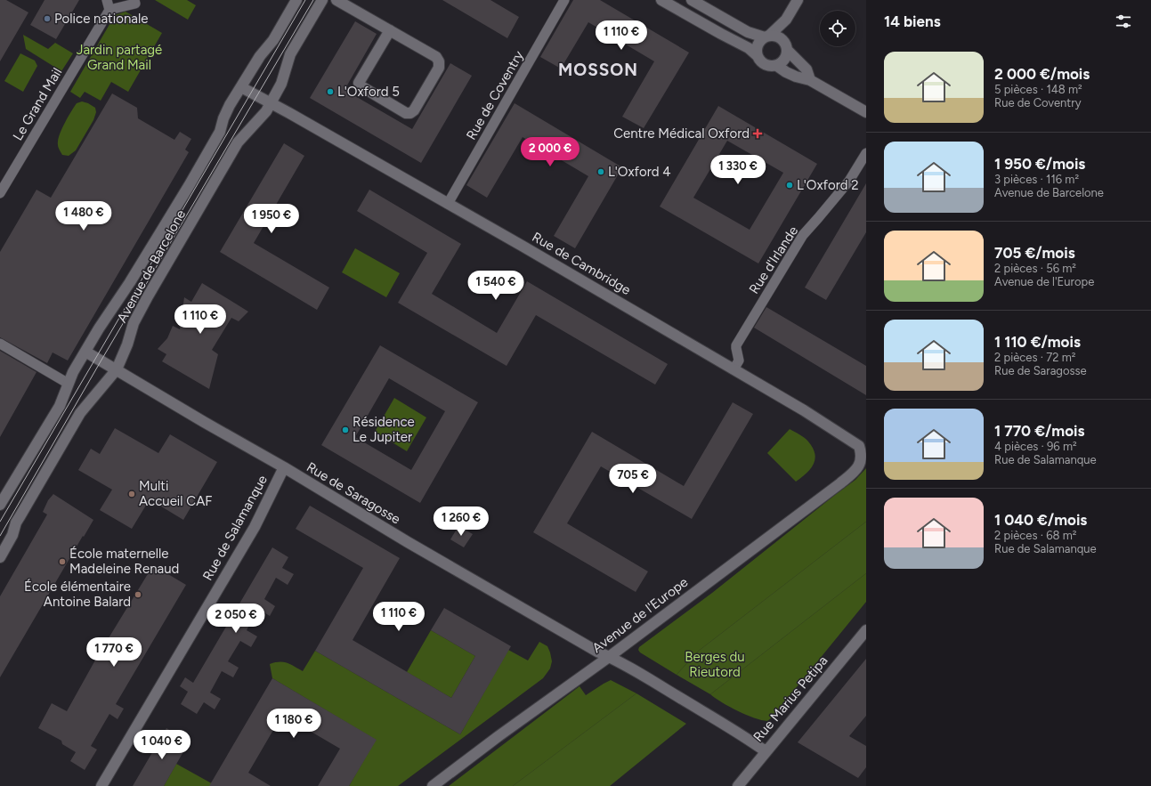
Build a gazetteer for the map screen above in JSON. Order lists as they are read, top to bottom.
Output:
{
  "streets": {
    "street": [
      "Rue de Coventry",
      "Le Grand Mail",
      "Rue d'Irlande",
      "Rue de Cambridge",
      "Avenue de Barcelone",
      "Rue de Saragosse",
      "Rue de Salamanque",
      "Avenue de l'Europe",
      "Rue Marius Petipa"
    ]
  },
  "crossings": [
    ["Rue de Coventry", "Rue de Cambridge"],
    ["Rue d'Irlande", "Rue de Cambridge"],
    ["Rue de Cambridge", "Avenue de Barcelone"],
    ["Rue de Cambridge", "Avenue de l'Europe"],
    ["Avenue de Barcelone", "Rue de Saragosse"],
    ["Rue de Saragosse", "Rue de Salamanque"],
    ["Rue de Saragosse", "Avenue de l'Europe"],
    ["Rue de Saragosse", "Rue Marius Petipa"]
  ],
  "districts": ["MOSSON"],
  "parks": ["Jardin partagé Grand Mail", "Berges du Rieutord"],
  "places": {
    "other": [
      "Police nationale",
      "L'Oxford 5",
      "L'Oxford 4",
      "L'Oxford 2",
      "Résidence Le Jupiter",
      "Multi Accueil CAF",
      "École maternelle Madeleine Renaud",
      "École élémentaire Antoine Balard"
    ],
    "health": ["Centre Médical Oxford"]
  },
  "page": {
    "heading": "14 biens",
    "price": [
      "1 110 €",
      "2 000 €",
      "1 330 €",
      "1 480 €",
      "1 950 €",
      "1 540 €",
      "1 110 €",
      "705 €",
      "1 260 €",
      "1 110 €",
      "2 050 €",
      "1 770 €",
      "1 180 €",
      "1 040 €"
    ],
    "list": [
      {
        "name": "2 000 €/mois",
        "note": "5 pièces · 148 m² · Rue de Coventry"
      },
      {
        "name": "1 950 €/mois",
        "note": "3 pièces · 116 m² · Avenue de Barcelone"
      },
      {
        "name": "705 €/mois",
        "note": "2 pièces · 56 m² · Avenue de l'Europe"
      },
      {
        "name": "1 110 €/mois",
        "note": "2 pièces · 72 m² · Rue de Saragosse"
      },
      {
        "name": "1 770 €/mois",
        "note": "4 pièces · 96 m² · Rue de Salamanque"
      },
      {
        "name": "1 040 €/mois",
        "note": "2 pièces · 68 m² · Rue de Salamanque"
      }
    ]
  }
}
